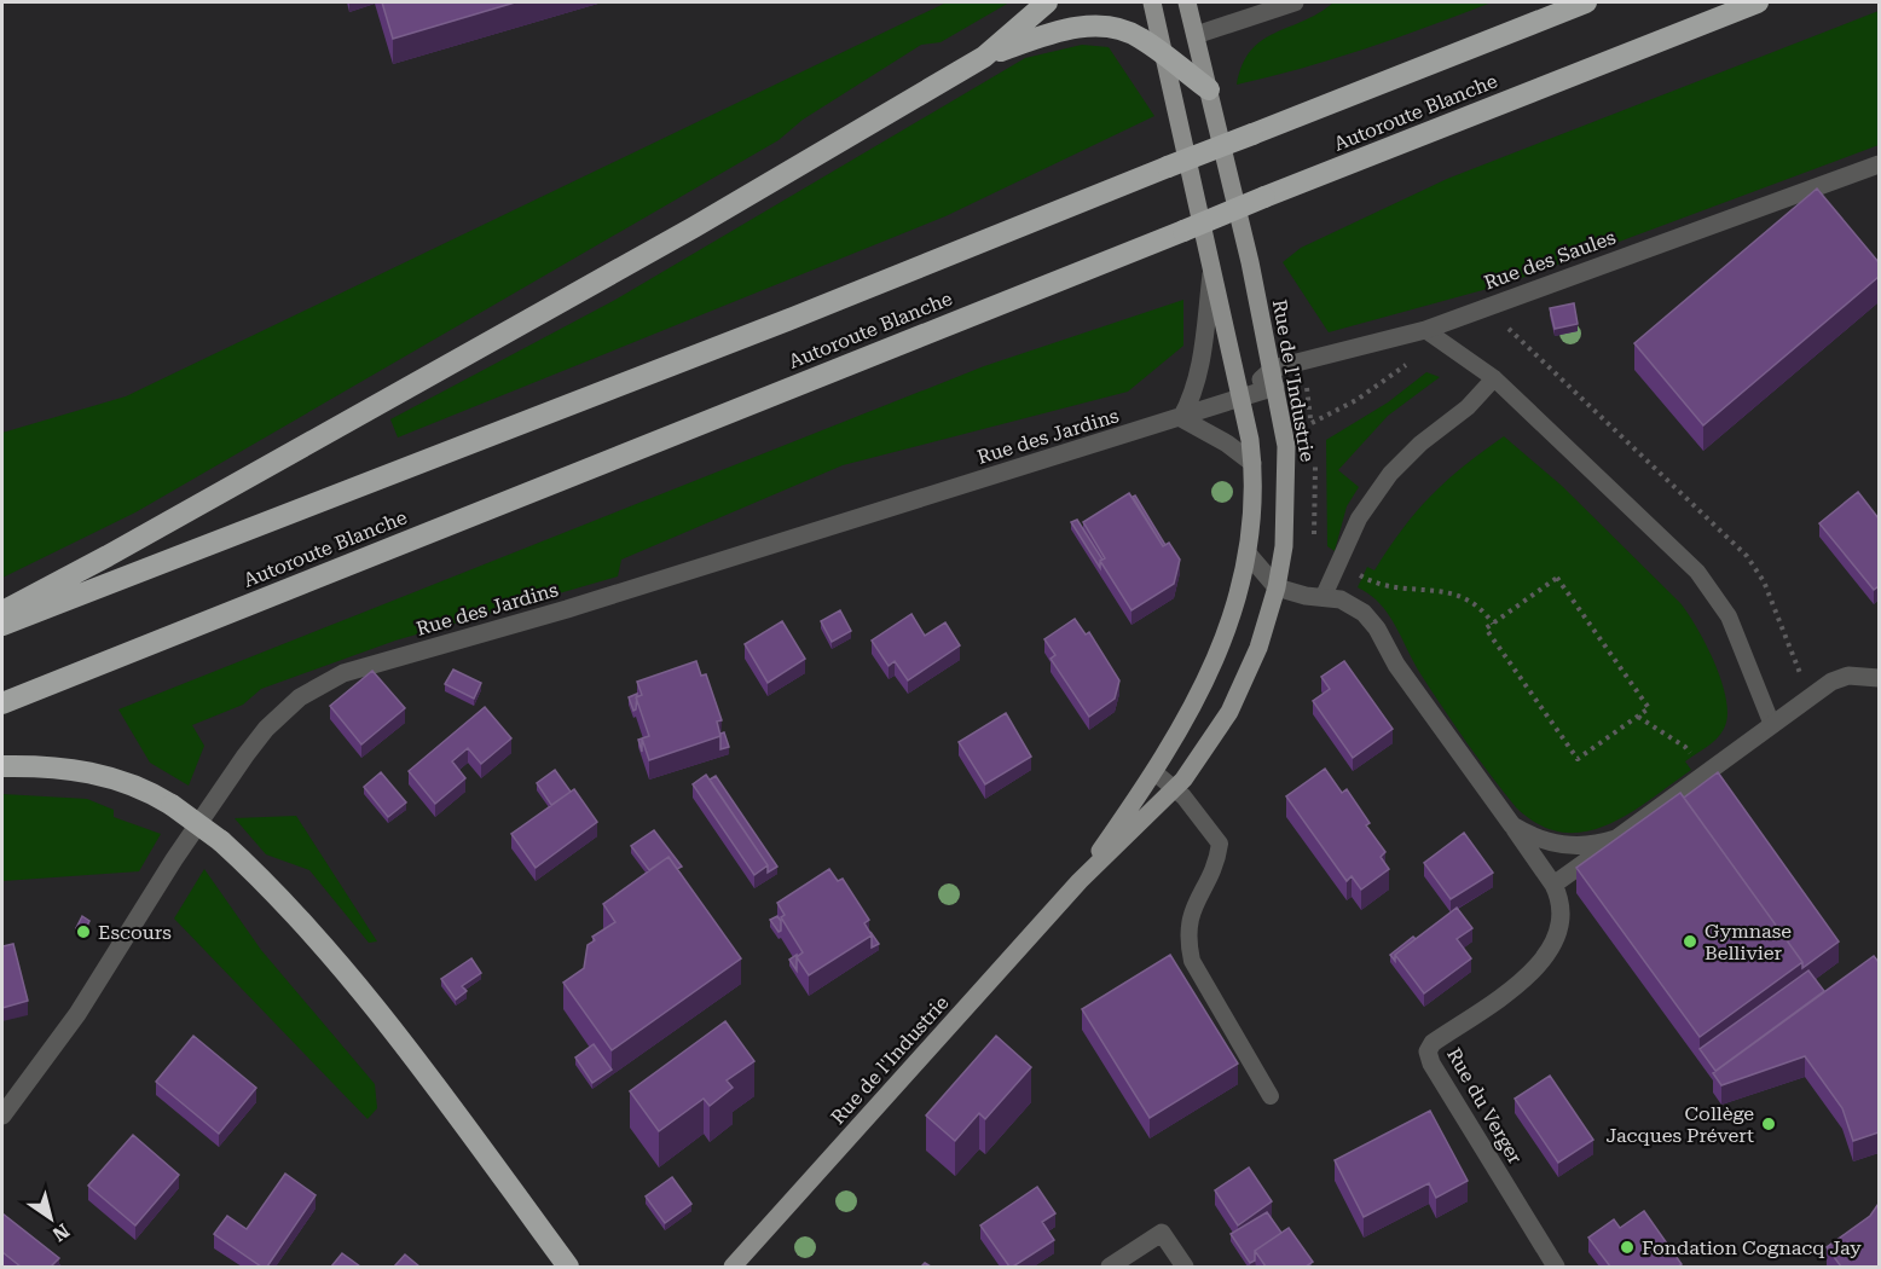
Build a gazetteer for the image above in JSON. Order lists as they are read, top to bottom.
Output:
{
  "streets": {
    "highway": ["Autoroute Blanche"],
    "main road": ["Rue de l'Industrie"],
    "street": ["Rue des Saules", "Rue des Jardins", "Rue du Verger"]
  },
  "crossings": [
    ["Rue des Saules", "Rue de l'Industrie"],
    ["Rue des Saules", "Rue des Jardins"],
    ["Rue de l'Industrie", "Rue des Jardins"]
  ],
  "places": [
    "Escours",
    "Gymnase Bellivier",
    "Collège Jacques Prévert",
    "Fondation Cognacq Jay"
  ],
  "north": "bottom right"
}
